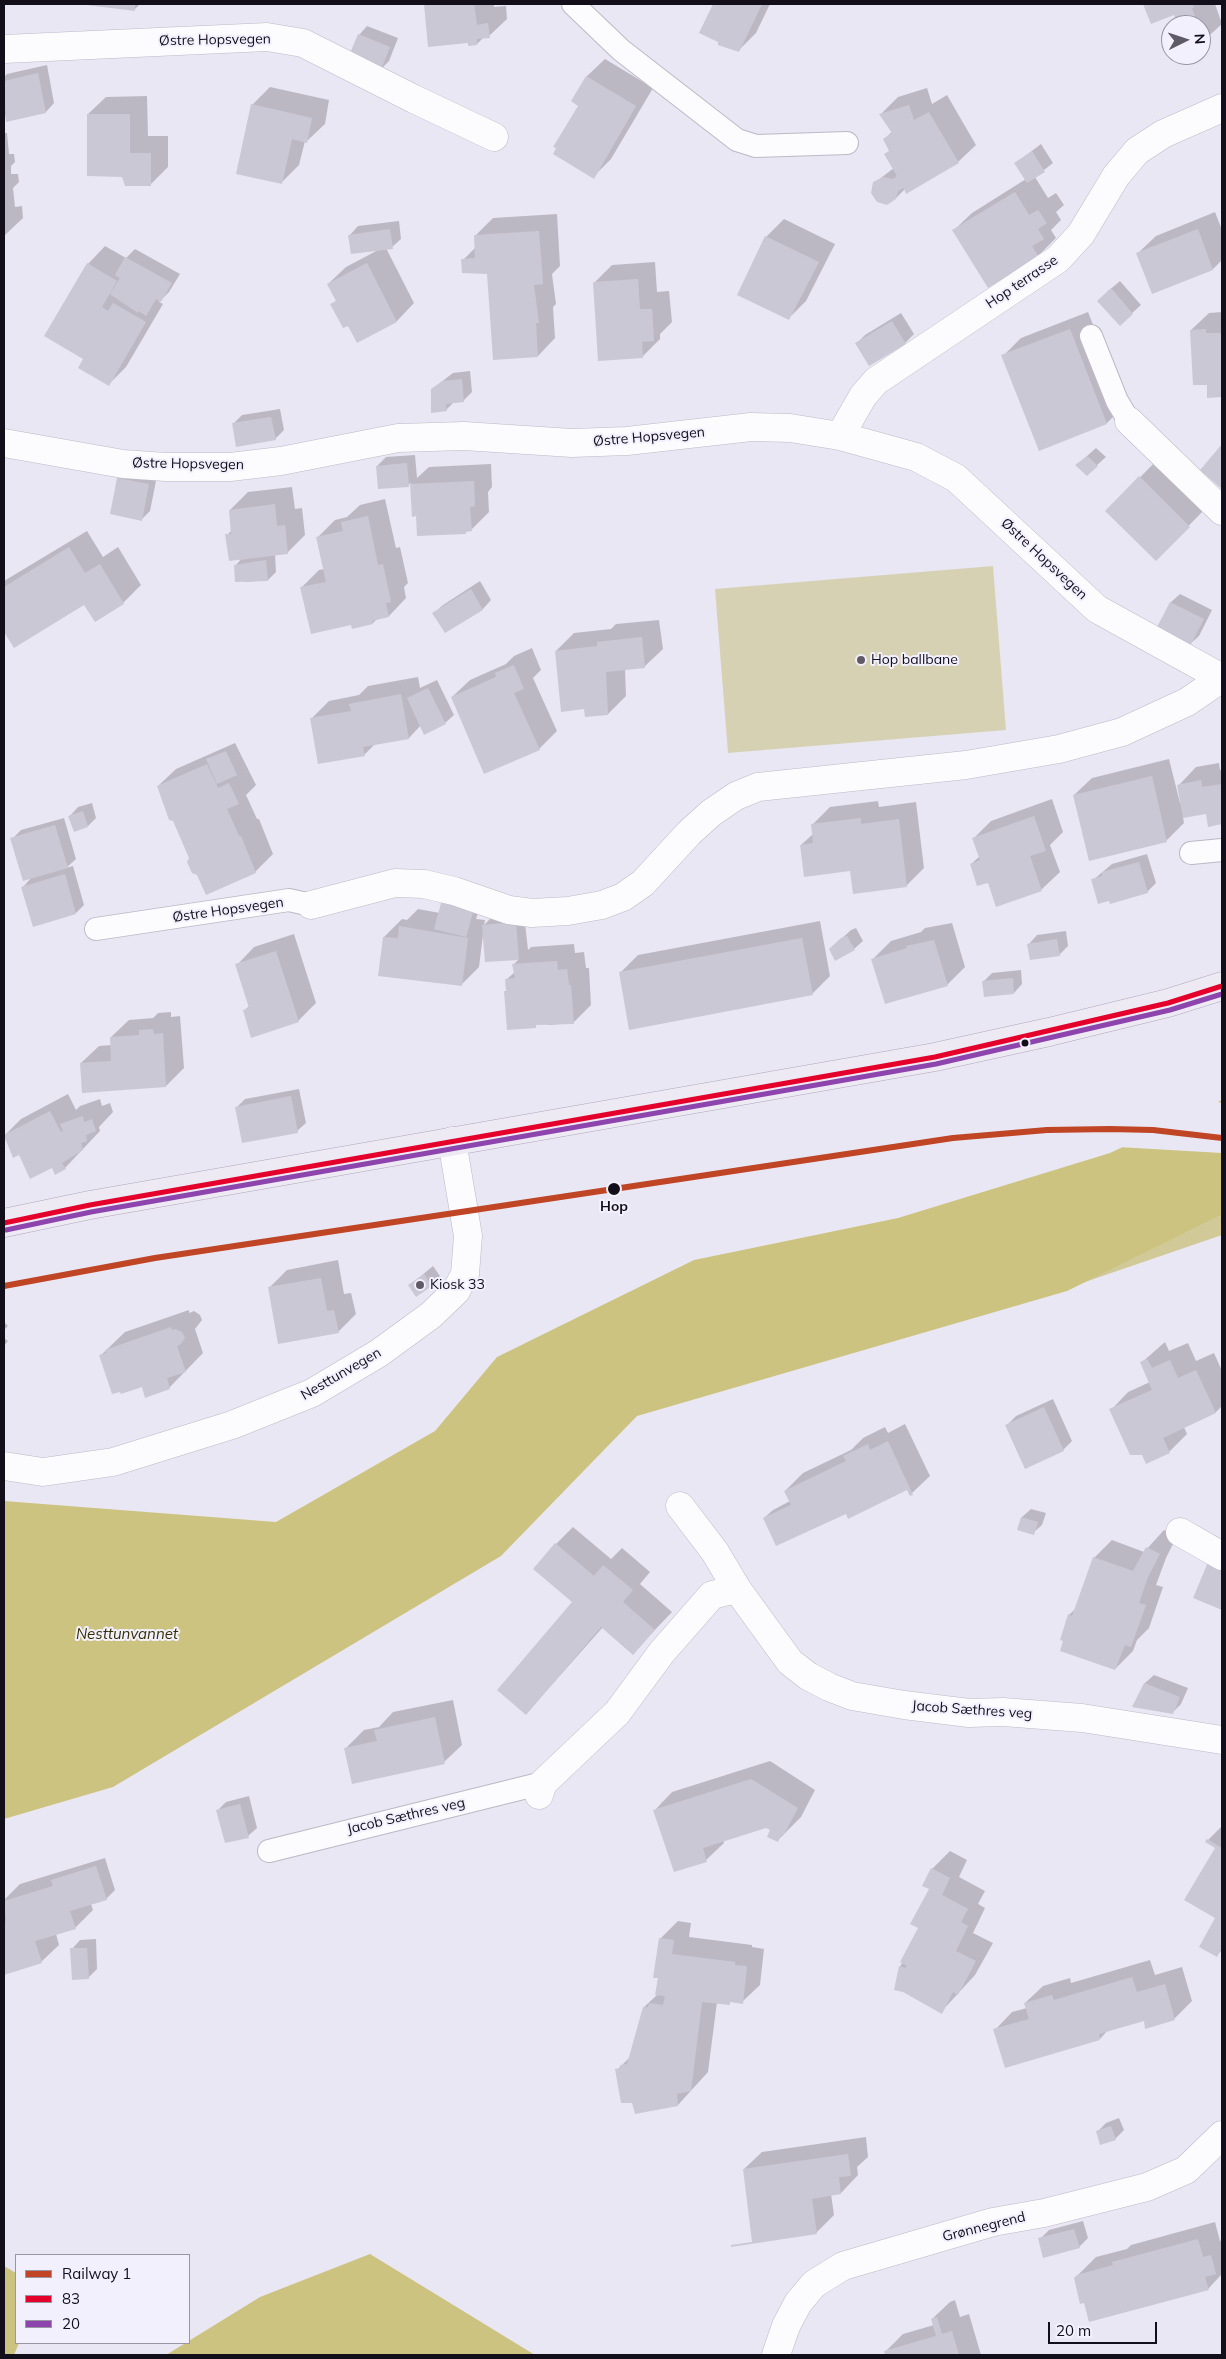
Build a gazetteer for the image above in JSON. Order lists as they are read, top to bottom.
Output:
{
  "streets": {
    "street": [
      "Østre Hopsvegen",
      "Hop terrasse",
      "Nesttunvegen",
      "Jacob Sæthres veg",
      "Grønnegrend"
    ]
  },
  "crossings": [
    ["Østre Hopsvegen", "Hop terrasse"]
  ],
  "water": ["Nesttunvannet"],
  "places": ["Hop ballbane", "Hop", "Kiosk 33"],
  "lines": ["transit line 83", "transit line 20", "rail line 1"],
  "legend": ["Railway 1", "83", "20"],
  "scale_bar": "20 m",
  "north": "right"
}
